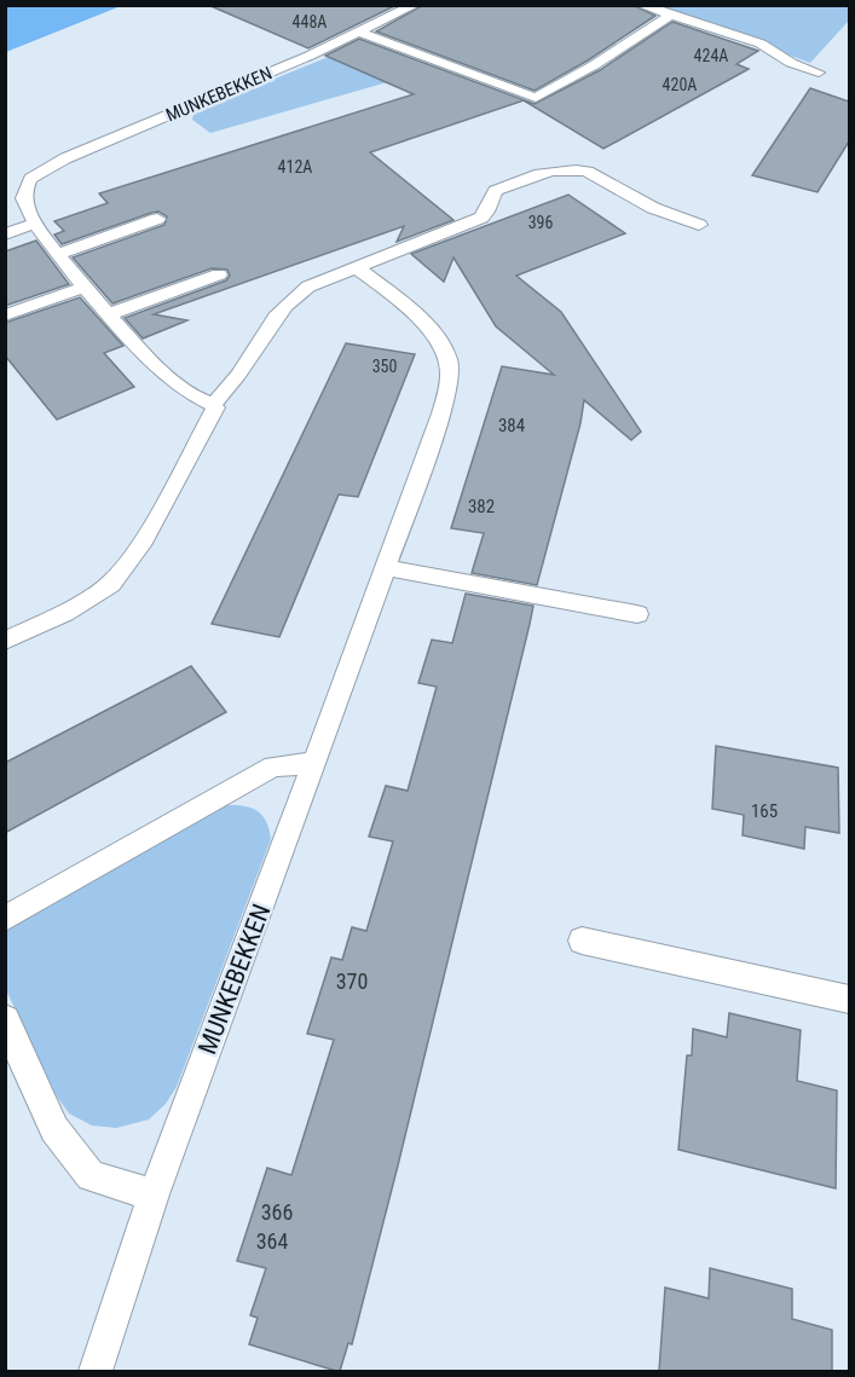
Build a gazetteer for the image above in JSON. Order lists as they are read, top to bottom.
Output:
{
  "streets": {
    "lane": ["MUNKEBEKKEN"]
  },
  "house_numbers": [
    "448A",
    "424A",
    "420A",
    "412A",
    "396",
    "350",
    "384",
    "382",
    "165",
    "370",
    "366",
    "364"
  ]
}
